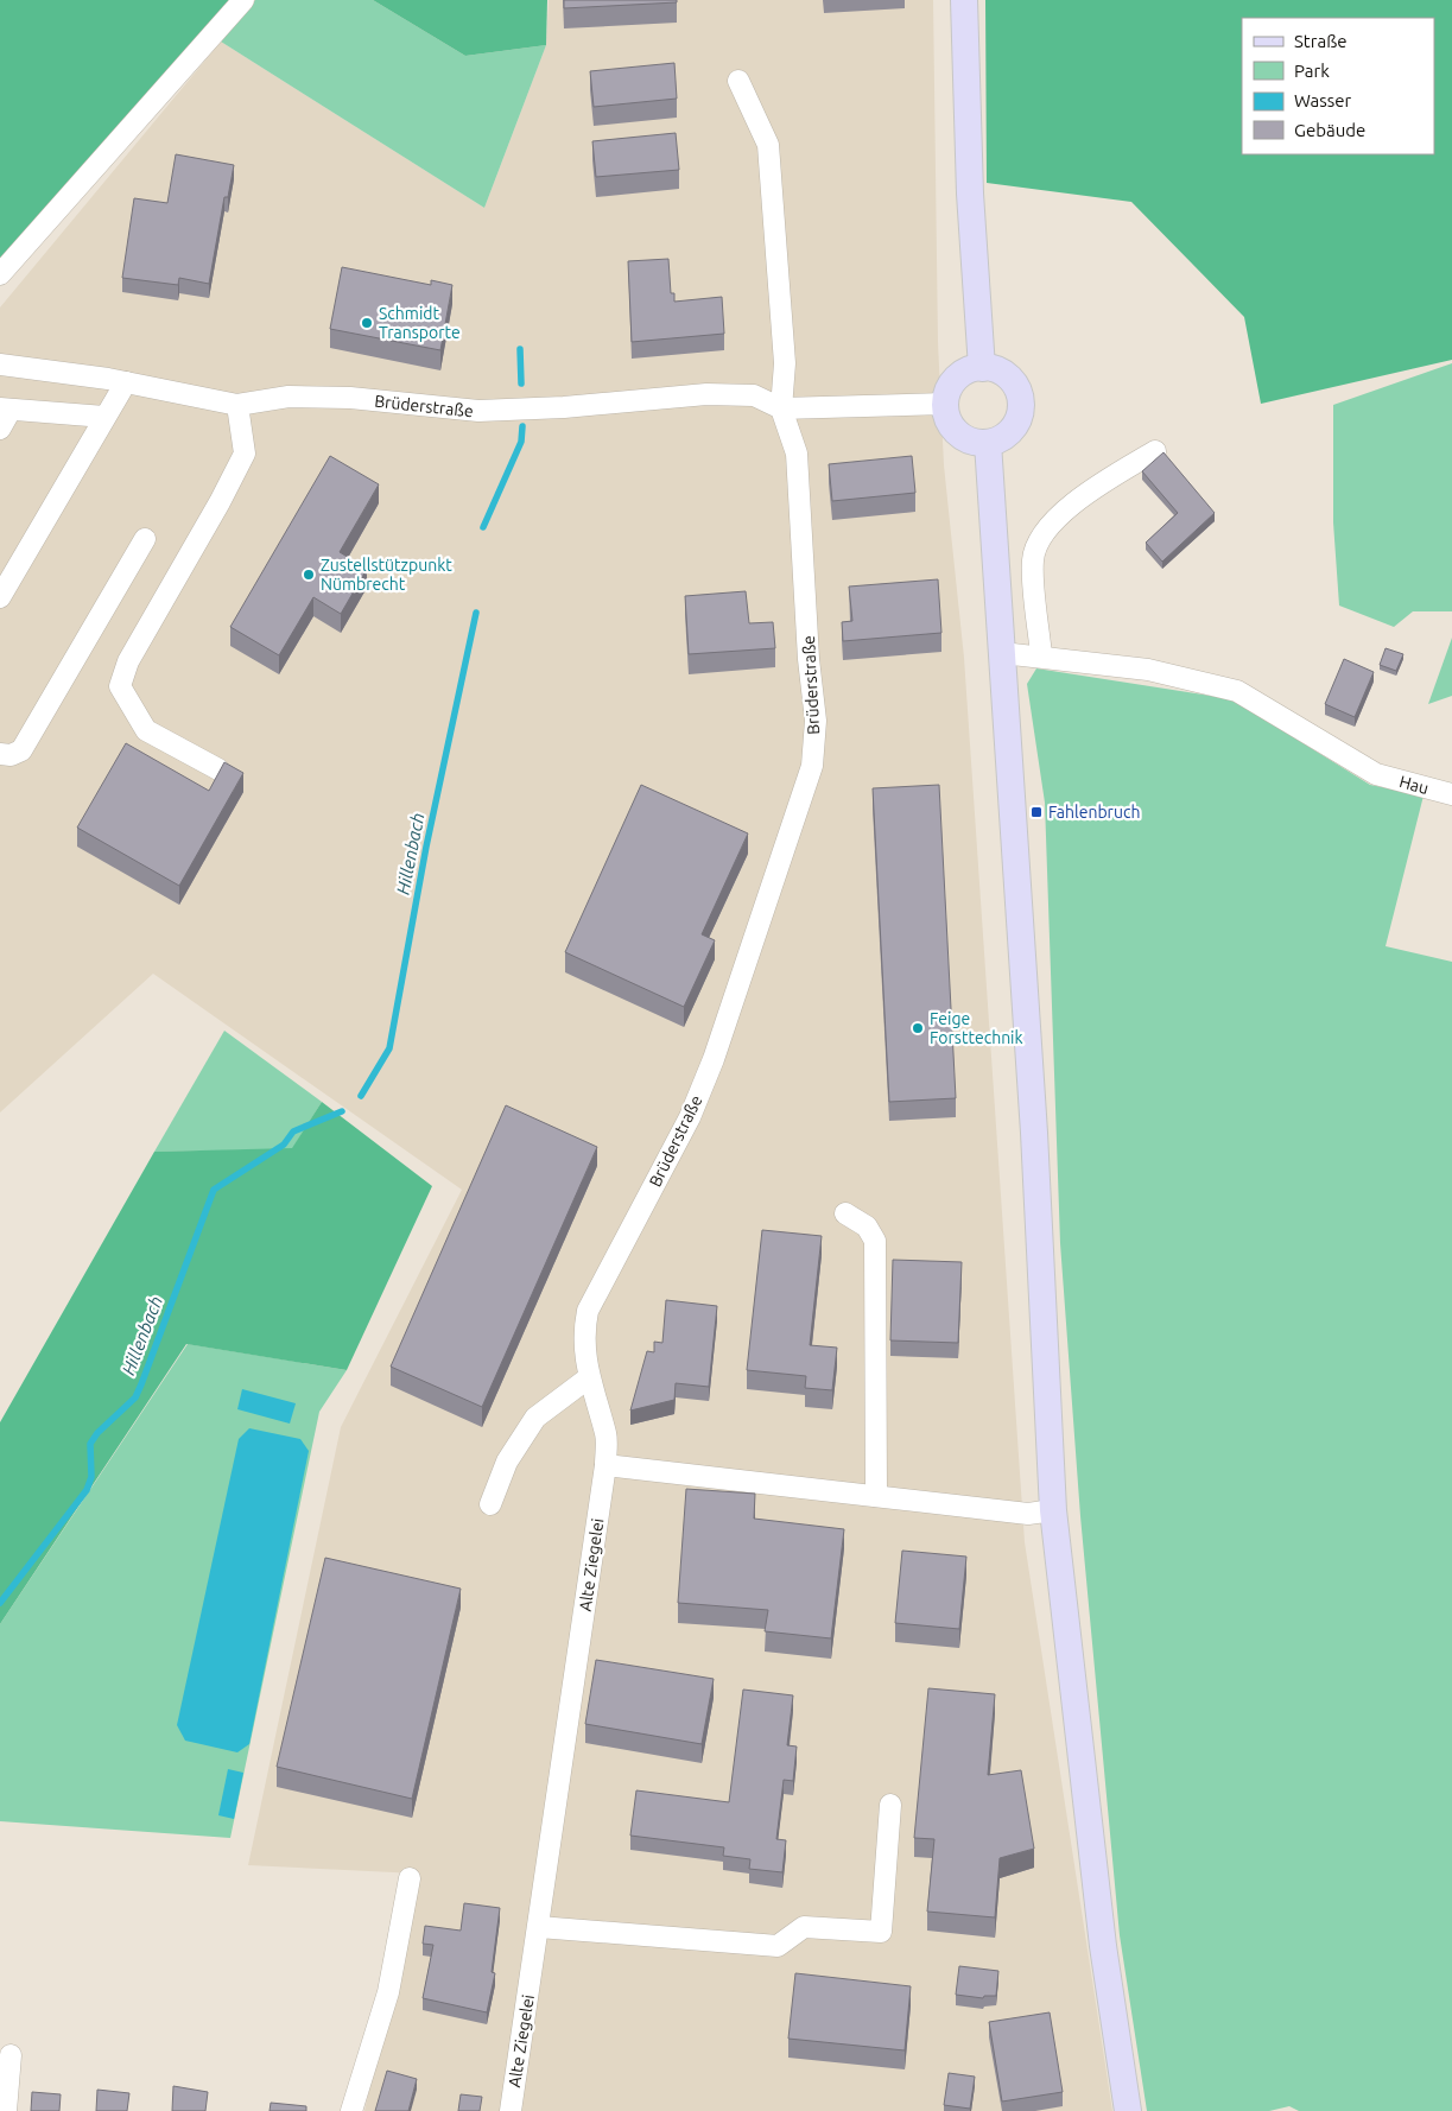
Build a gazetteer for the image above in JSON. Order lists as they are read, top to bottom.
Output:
{
  "streets": {
    "street": ["Brüderstraße", "Hau", "Alte Ziegelei"]
  },
  "crossings": [
    ["Brüderstraße", "Alte Ziegelei"]
  ],
  "water": ["Hillenbach"],
  "places": {
    "other": ["Schmidt Transporte", "Zustellstützpunkt Nümbrecht", "Feige Forsttechnik"],
    "transit": ["Fahlenbruch"]
  },
  "legend": [
    "Straße",
    "Park",
    "Wasser",
    "Gebäude"
  ]
}
